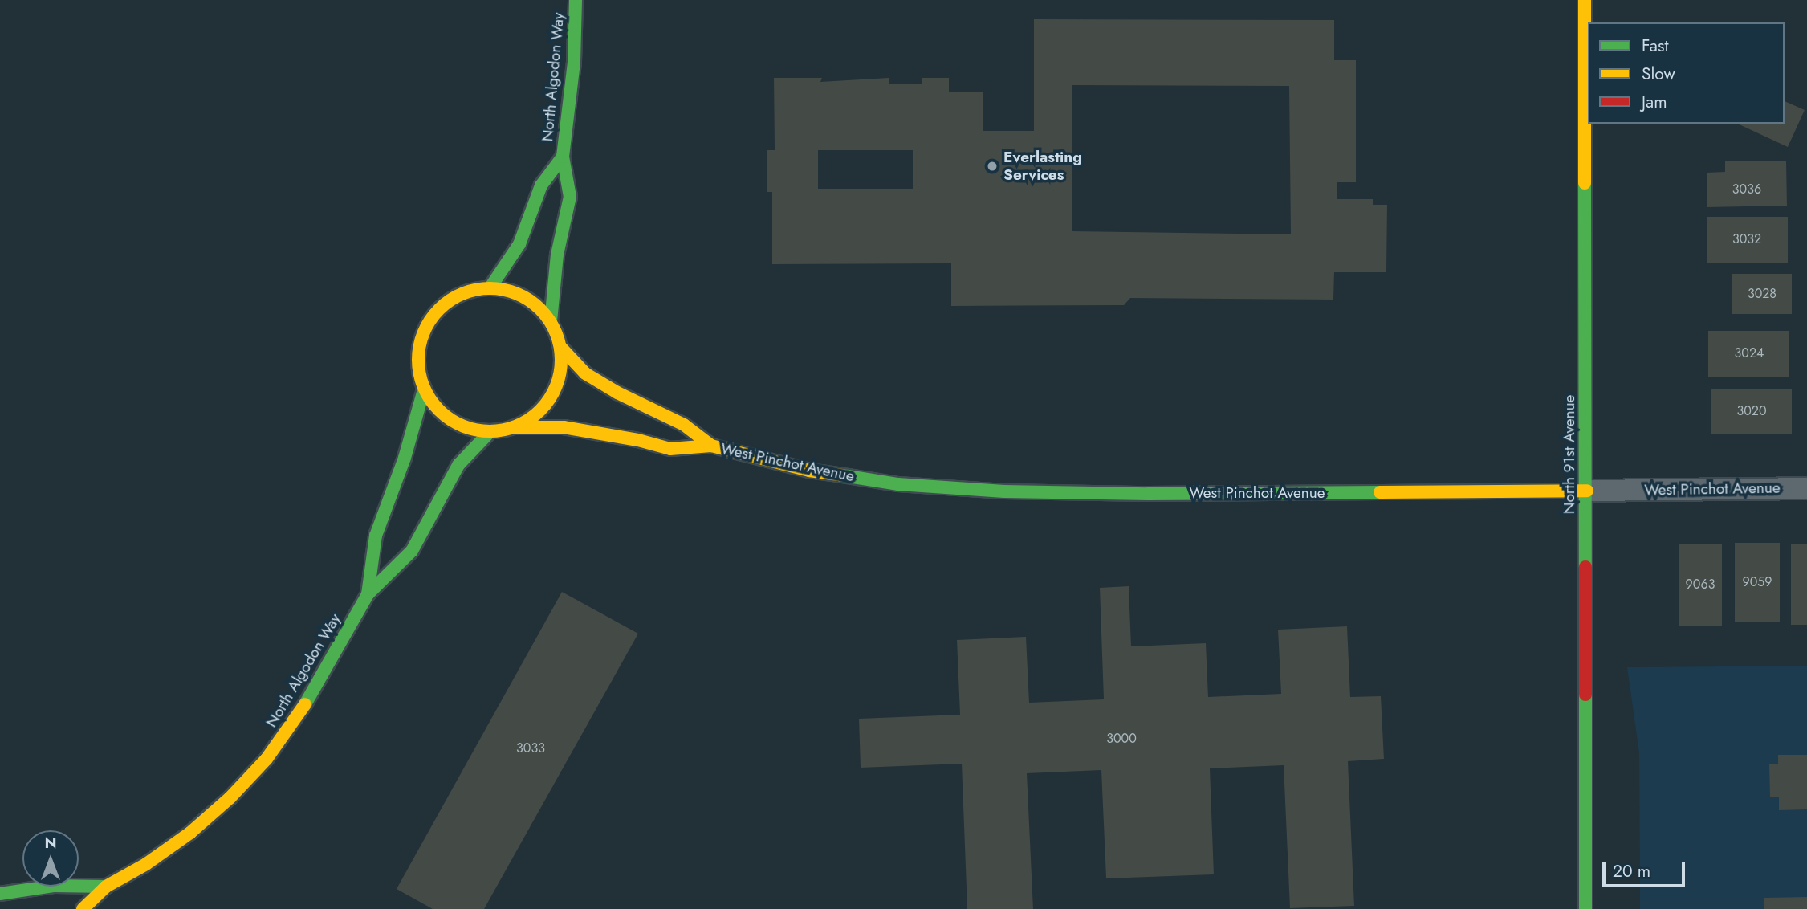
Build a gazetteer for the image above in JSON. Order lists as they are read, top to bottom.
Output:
{
  "streets": {
    "street": ["North Algodon Way", "North 91st Avenue", "West Pinchot Avenue"]
  },
  "crossings": [
    ["North Algodon Way", "West Pinchot Avenue"],
    ["North 91st Avenue", "West Pinchot Avenue"]
  ],
  "places": ["Everlasting Services"],
  "house_numbers": [
    "3036",
    "3032",
    "3028",
    "3024",
    "3020",
    "9059",
    "9063",
    "3000",
    "3033"
  ],
  "legend": ["Fast", "Slow", "Jam"],
  "scale_bar": "20 m",
  "north": "top"
}
